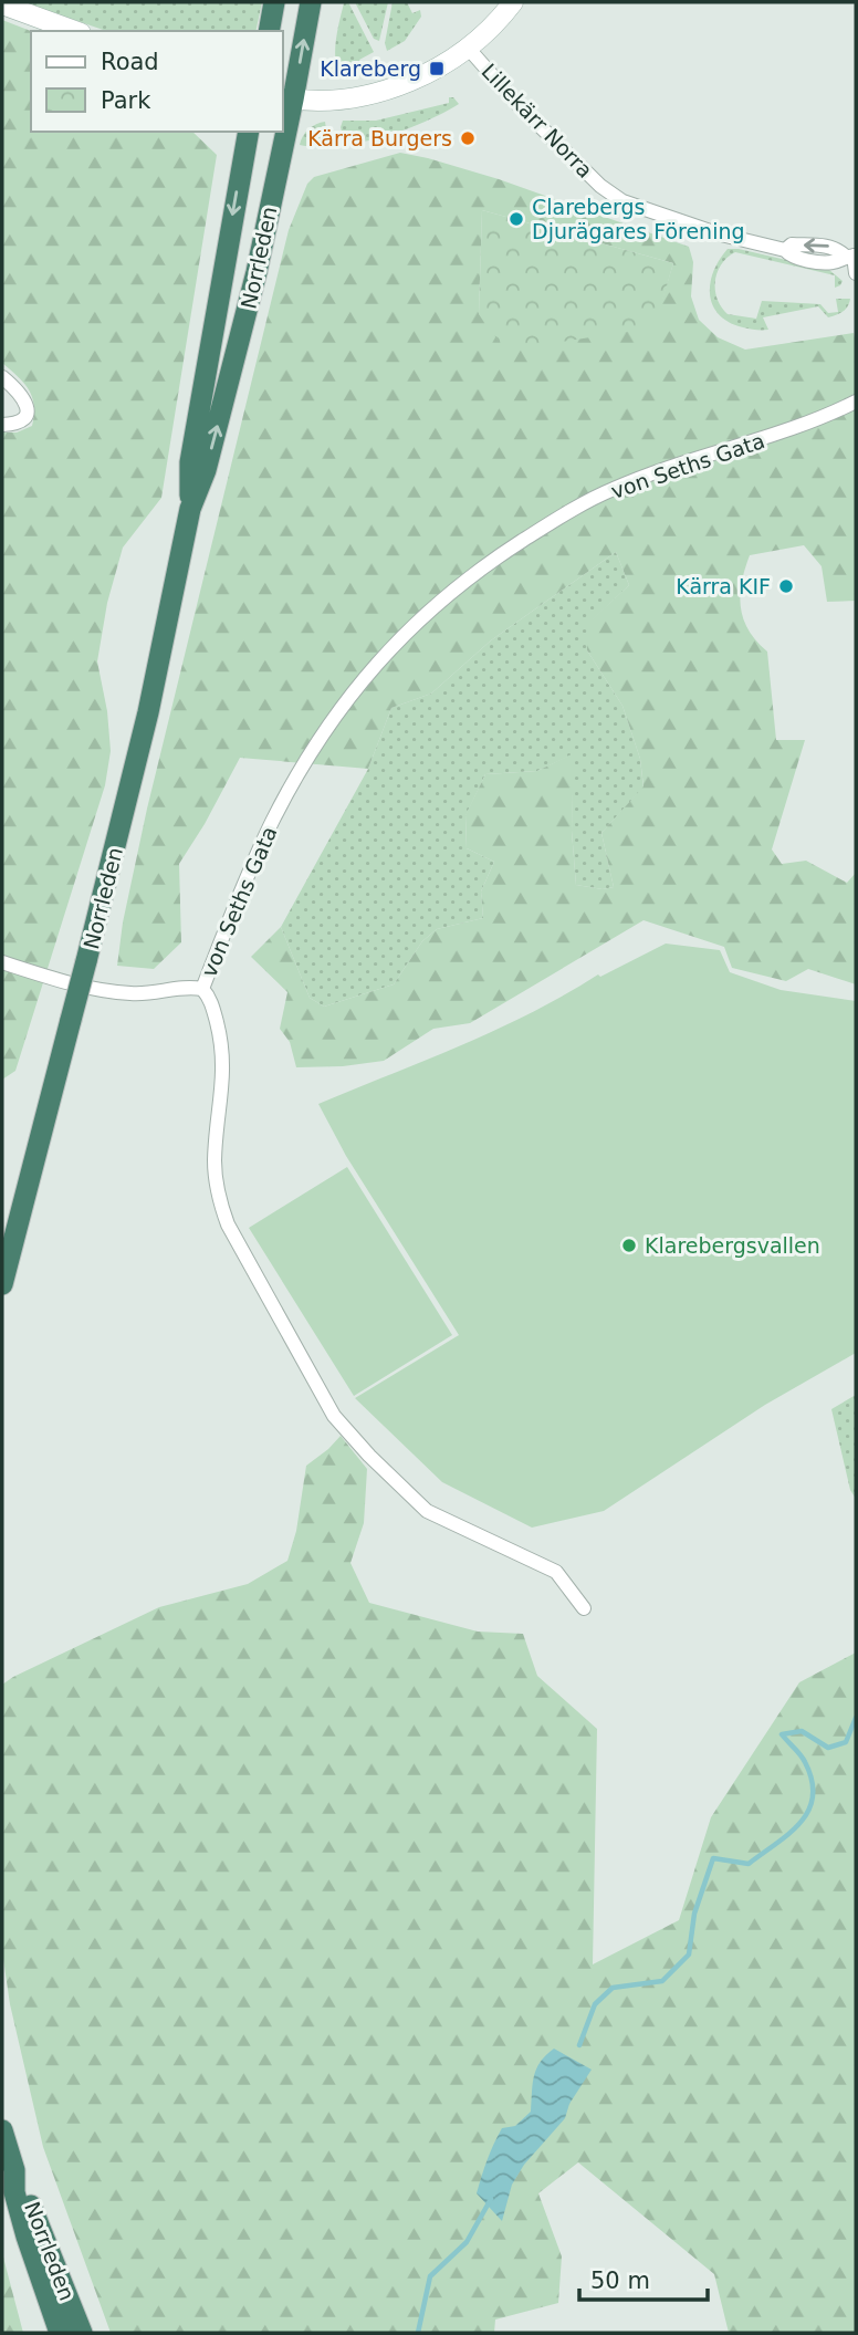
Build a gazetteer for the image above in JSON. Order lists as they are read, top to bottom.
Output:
{
  "streets": {
    "highway": ["Norrleden"],
    "street": ["Lillekärr Norra", "von Seths Gata"]
  },
  "places": {
    "transit": ["Klareberg"],
    "other": [
      "Kärra Burgers",
      "Clarebergs Djurägares Förening",
      "Kärra KIF",
      "Klarebergsvallen"
    ]
  },
  "legend": ["Road", "Park"],
  "scale_bar": "50 m"
}
